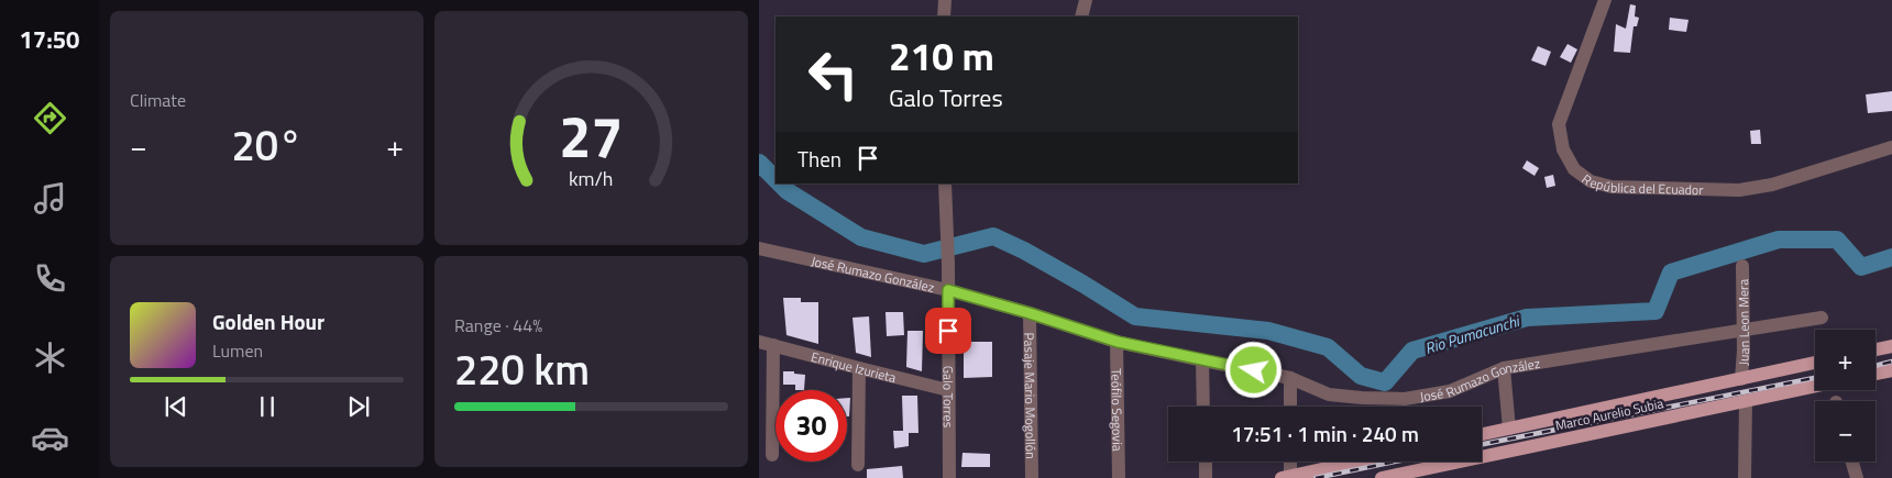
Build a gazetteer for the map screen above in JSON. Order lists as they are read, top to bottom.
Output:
{
  "streets": {
    "main road": ["Marco Aurelio Subia"],
    "street": [
      "República del Ecuador",
      "José Rumazo González",
      "Juan Leon Mera",
      "Enrique Izurieta",
      "Pasaje Mario Mogollón",
      "Galo Torres",
      "Teófilo Segovia"
    ]
  },
  "crossings": [
    ["José Rumazo González", "Juan Leon Mera"],
    ["José Rumazo González", "Pasaje Mario Mogollón"],
    ["José Rumazo González", "Galo Torres"],
    ["José Rumazo González", "Teófilo Segovia"],
    ["Juan Leon Mera", "Marco Aurelio Subia"],
    ["Enrique Izurieta", "Galo Torres"]
  ],
  "water": ["Rio Pumacunchi"],
  "page": {
    "tabs": "17:50",
    "tile": [
      "Climate",
      ["Range · 44%", "220 km"]
    ],
    "turn": ["210 m", "Galo Torres"],
    "heat": ["−", "20°", "+"],
    "then": "Then",
    "song": ["Golden Hour", "Lumen"],
    "map_buttons": ["+", "−"],
    "limit": "30",
    "trip": "17:51 · 1 min · 240 m",
    "gauge": ["27", "km/h"]
  }
}
